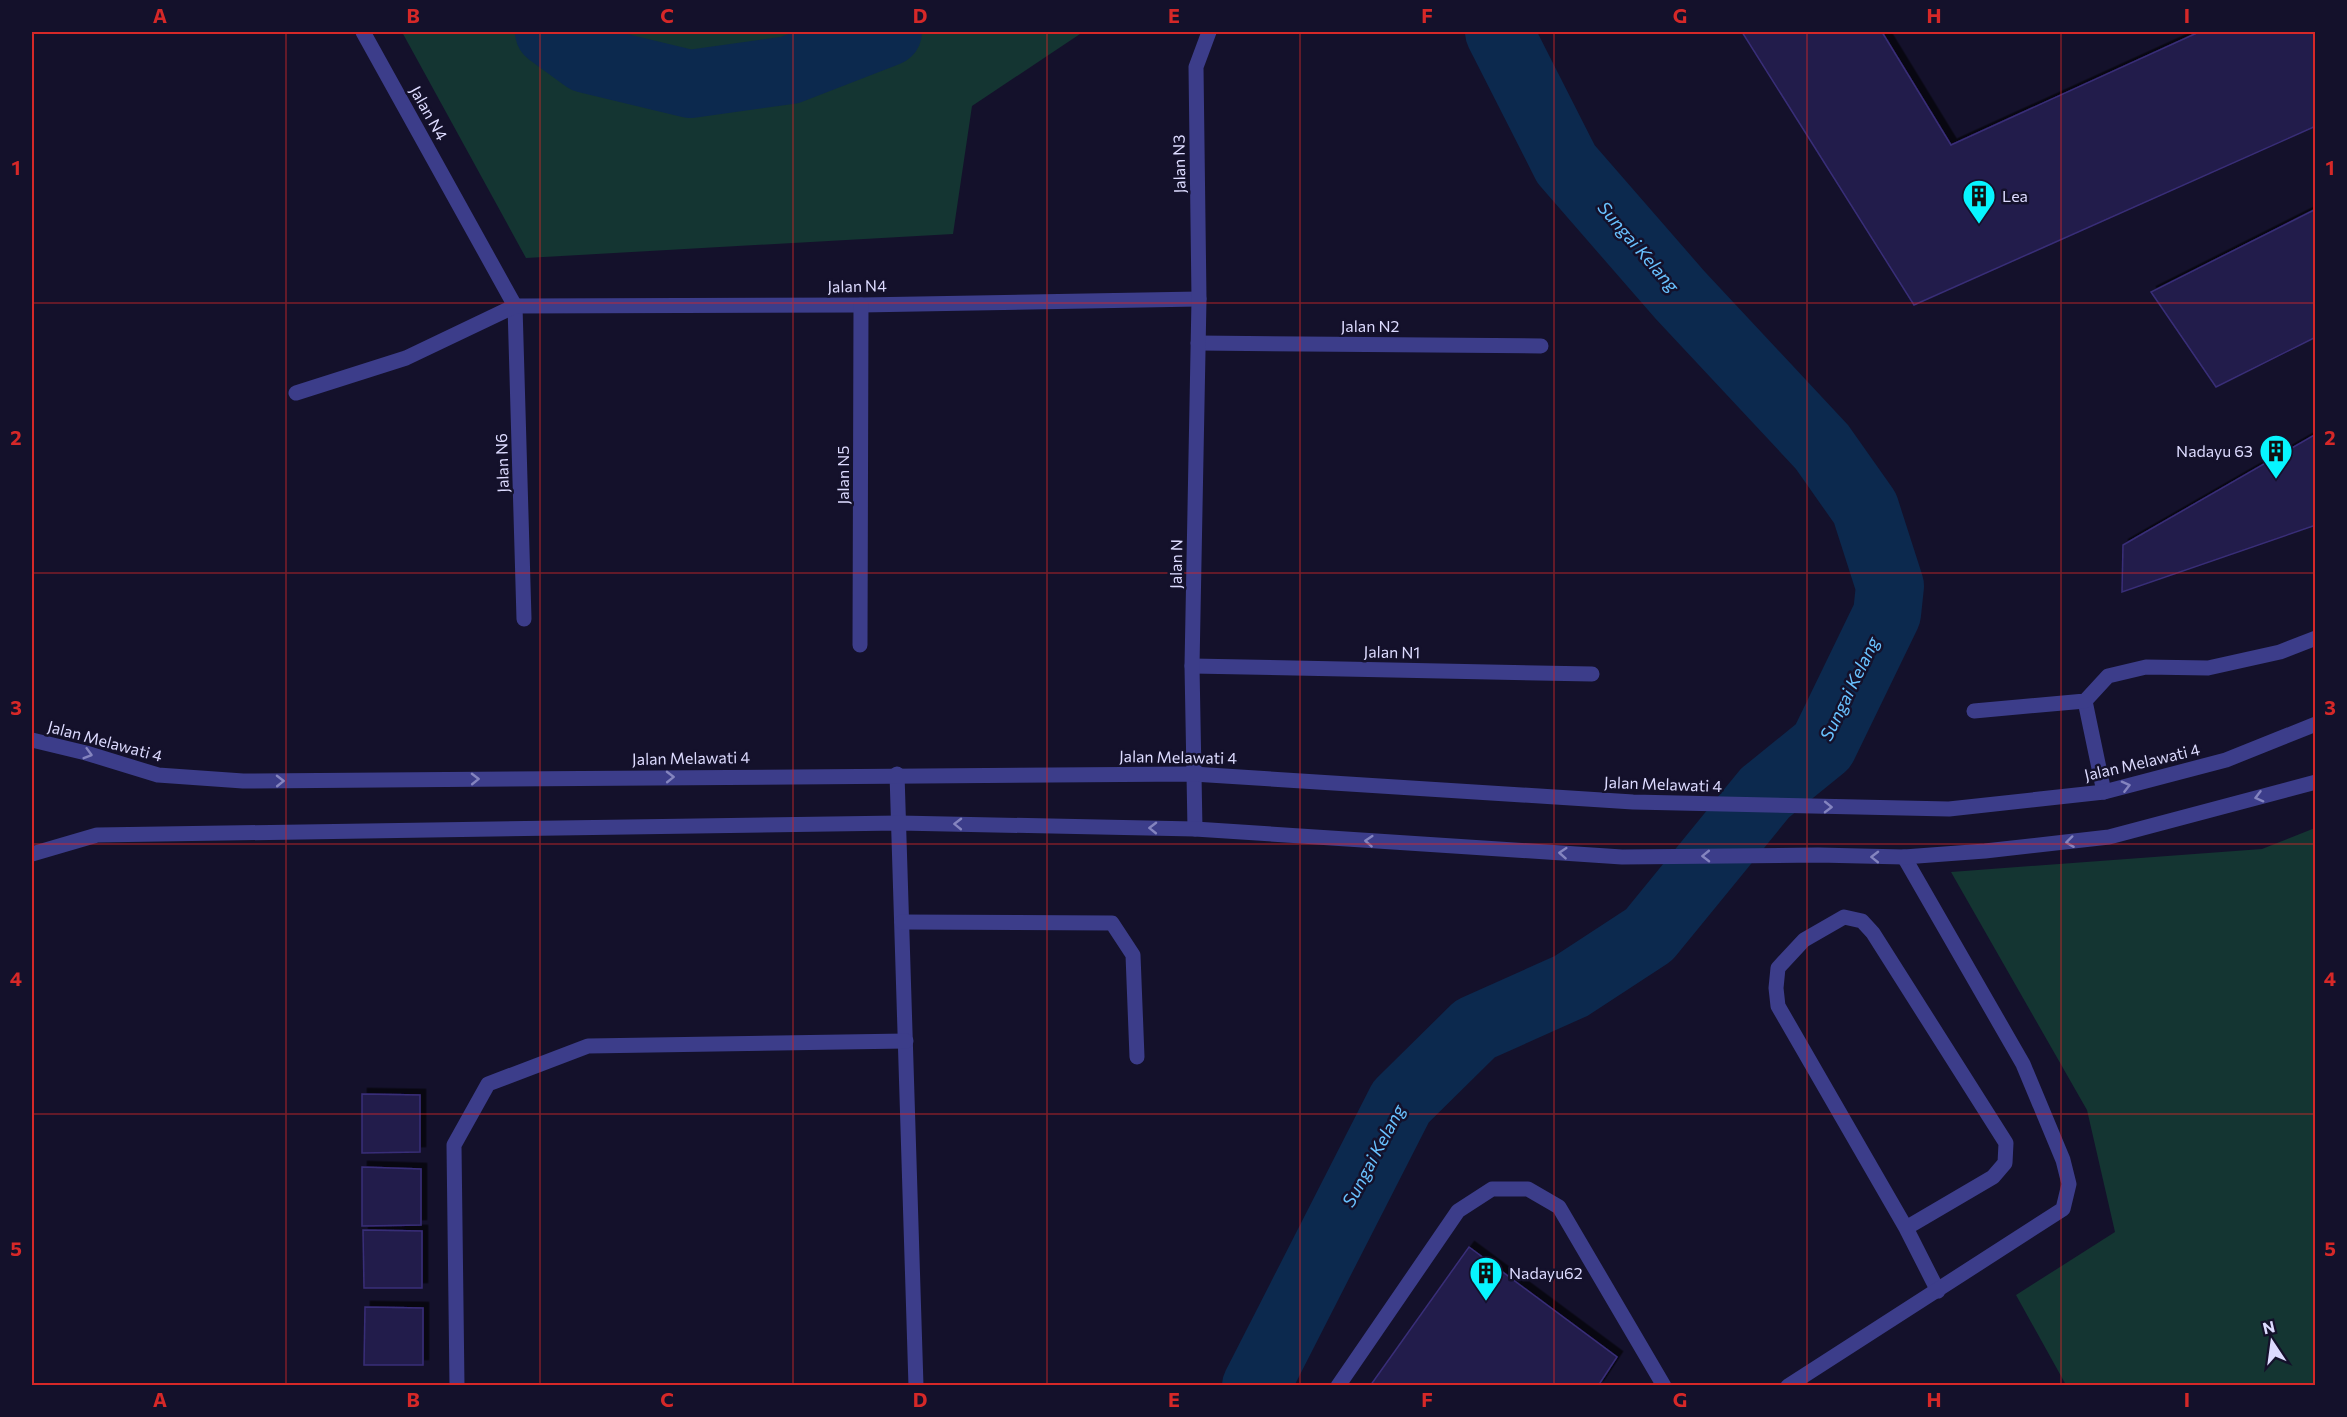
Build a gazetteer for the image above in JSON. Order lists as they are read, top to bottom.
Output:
{
  "streets": {
    "street": [
      "Jalan N4",
      "Jalan N3",
      "Jalan N2",
      "Jalan N6",
      "Jalan N5",
      "Jalan N",
      "Jalan N1",
      "Jalan Melawati 4"
    ]
  },
  "crossings": [
    ["Jalan N4", "Jalan N3"],
    ["Jalan N4", "Jalan N6"],
    ["Jalan N4", "Jalan N5"],
    ["Jalan N4", "Jalan N"],
    ["Jalan N3", "Jalan N"],
    ["Jalan N2", "Jalan N"],
    ["Jalan N", "Jalan N1"],
    ["Jalan N", "Jalan Melawati 4"]
  ],
  "water": ["Sungai Kelang"],
  "places": {
    "building": ["Lea", "Nadayu 63", "Nadayu62"]
  },
  "north": "top",
  "grid": {
    "columns": [
      "A",
      "B",
      "C",
      "D",
      "E",
      "F",
      "G",
      "H",
      "I"
    ],
    "rows": [
      "1",
      "2",
      "3",
      "4",
      "5"
    ]
  }
}
